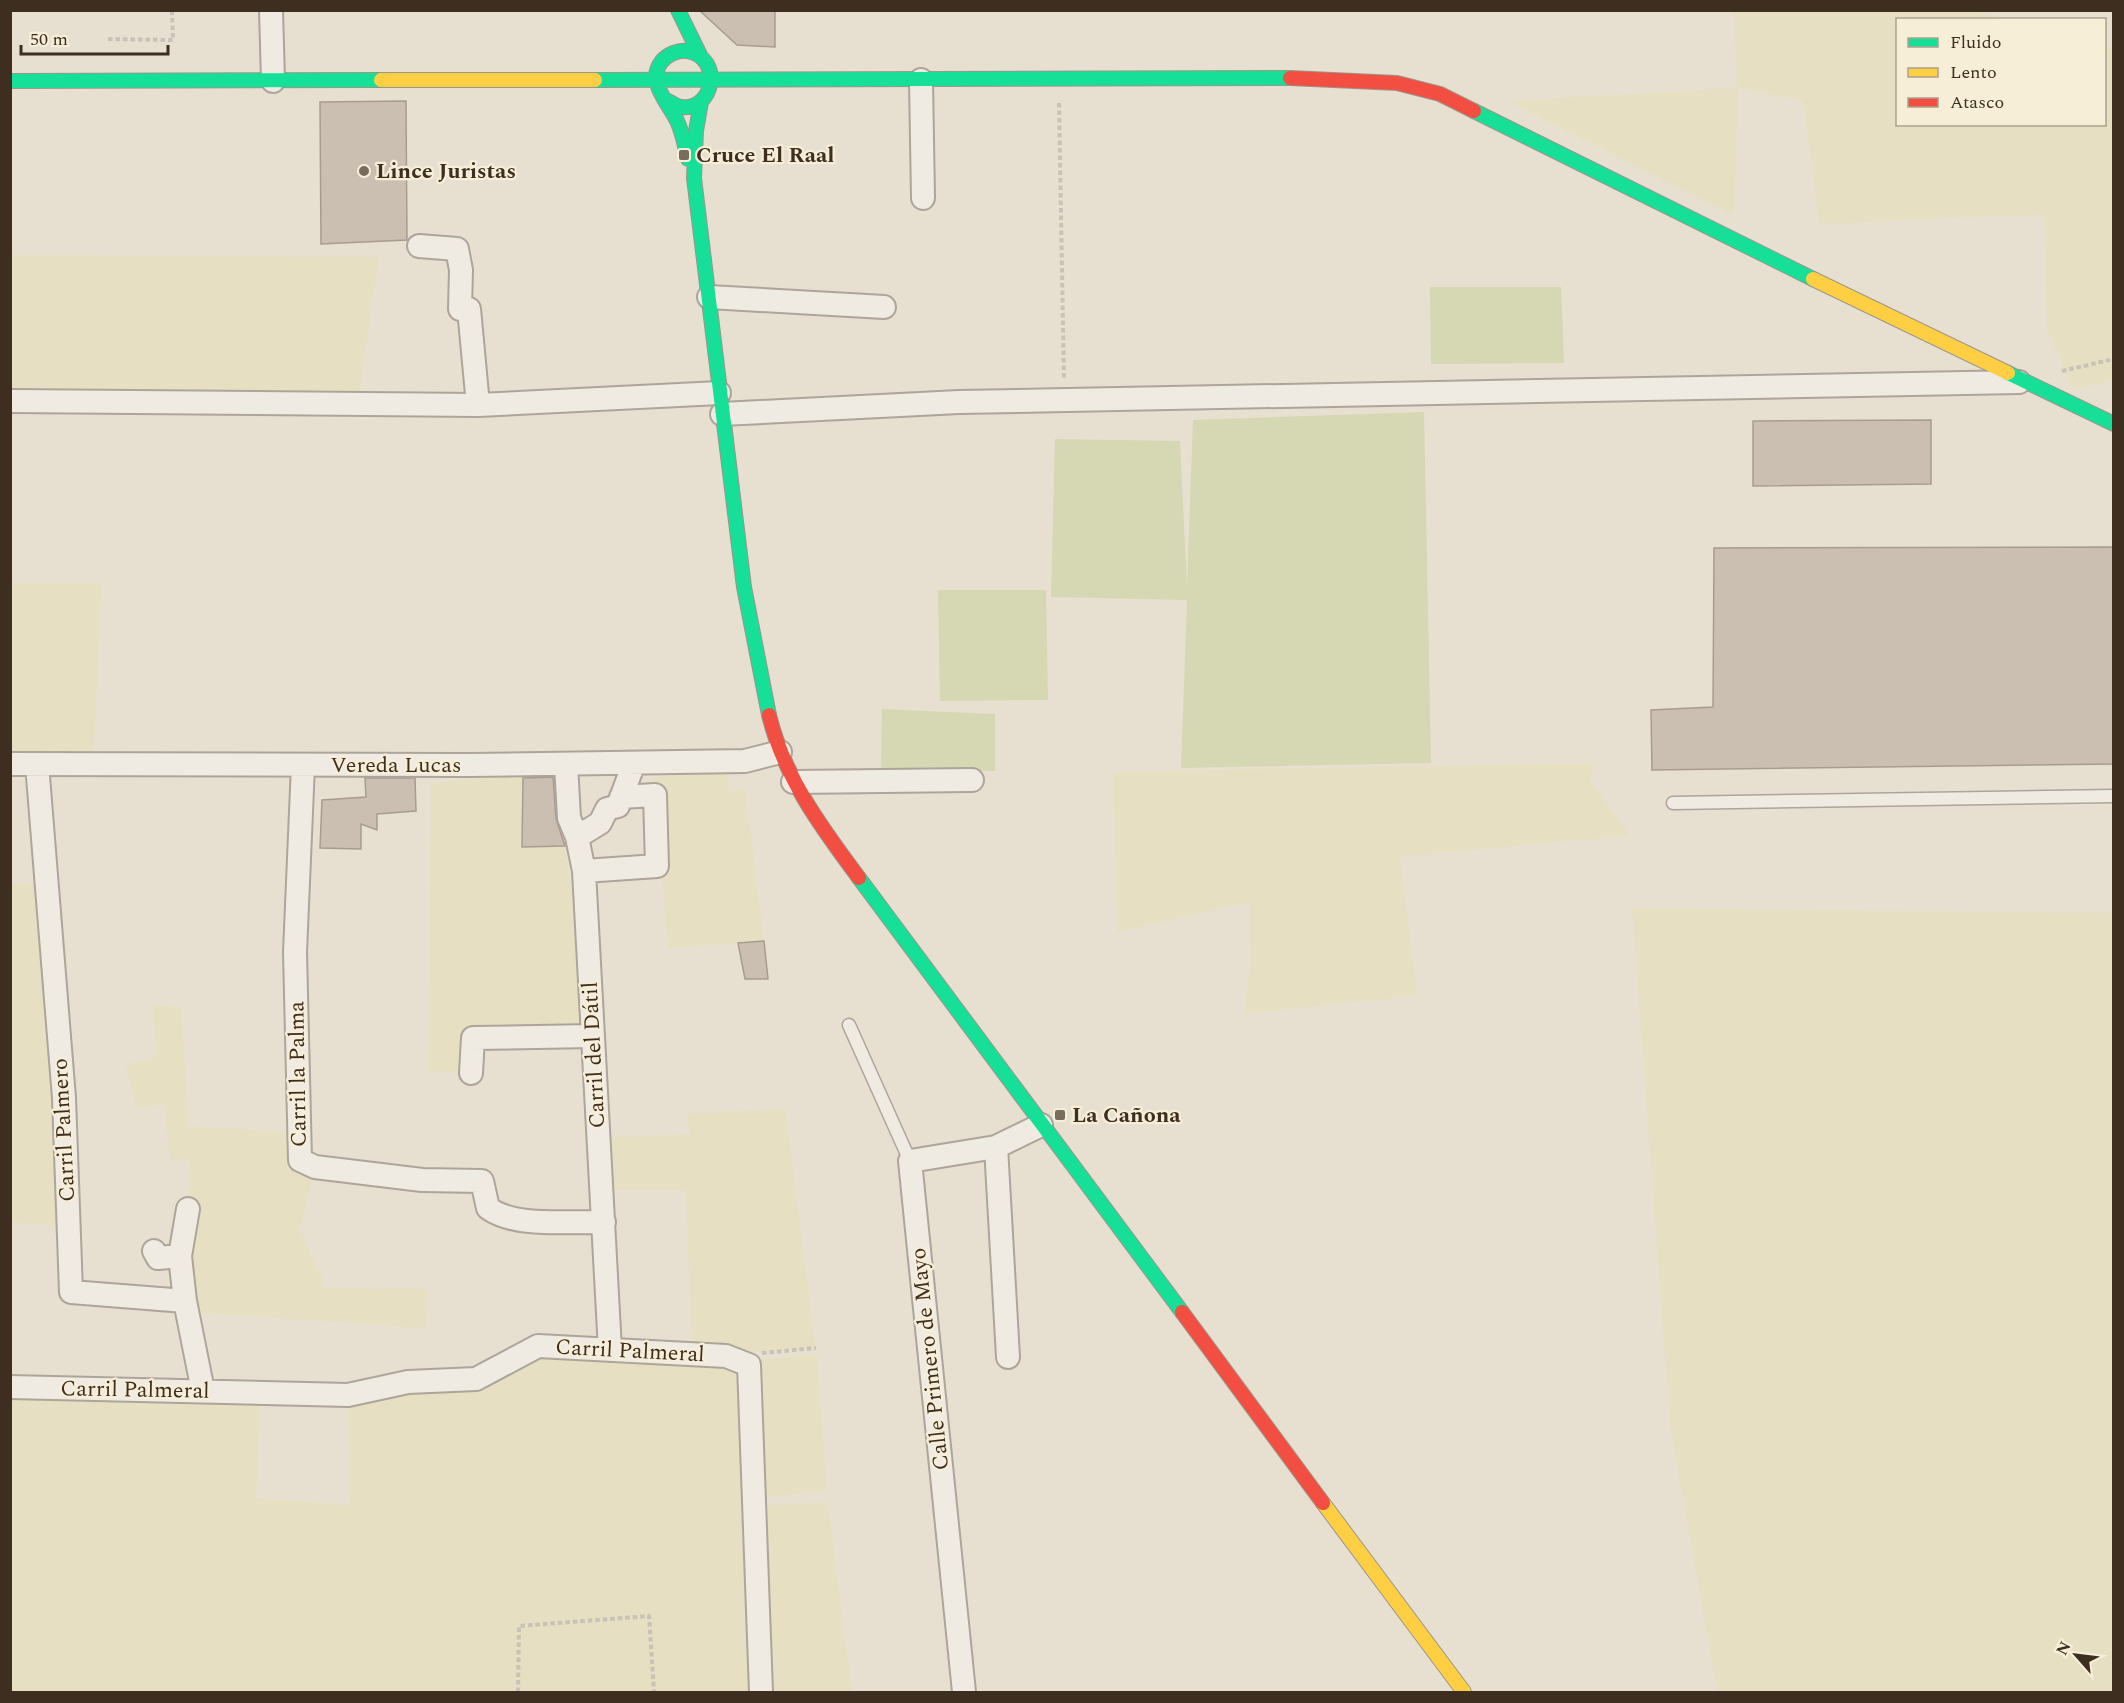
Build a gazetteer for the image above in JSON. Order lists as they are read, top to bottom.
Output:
{
  "streets": {
    "street": [
      "Vereda Lucas",
      "Carril del Dátil",
      "Carril la Palma",
      "Carril Palmero",
      "Carril Palmeral",
      "Calle Primero de Mayo"
    ]
  },
  "crossings": [
    ["Vereda Lucas", "Carril del Dátil"],
    ["Vereda Lucas", "Carril la Palma"],
    ["Vereda Lucas", "Carril Palmero"],
    ["Carril del Dátil", "Carril la Palma"],
    ["Carril del Dátil", "Carril Palmeral"]
  ],
  "places": {
    "transit": ["Cruce El Raal", "La Cañona"],
    "other": ["Lince Juristas"]
  },
  "legend": ["Fluido", "Lento", "Atasco"],
  "scale_bar": "50 m",
  "north": "top left"
}
